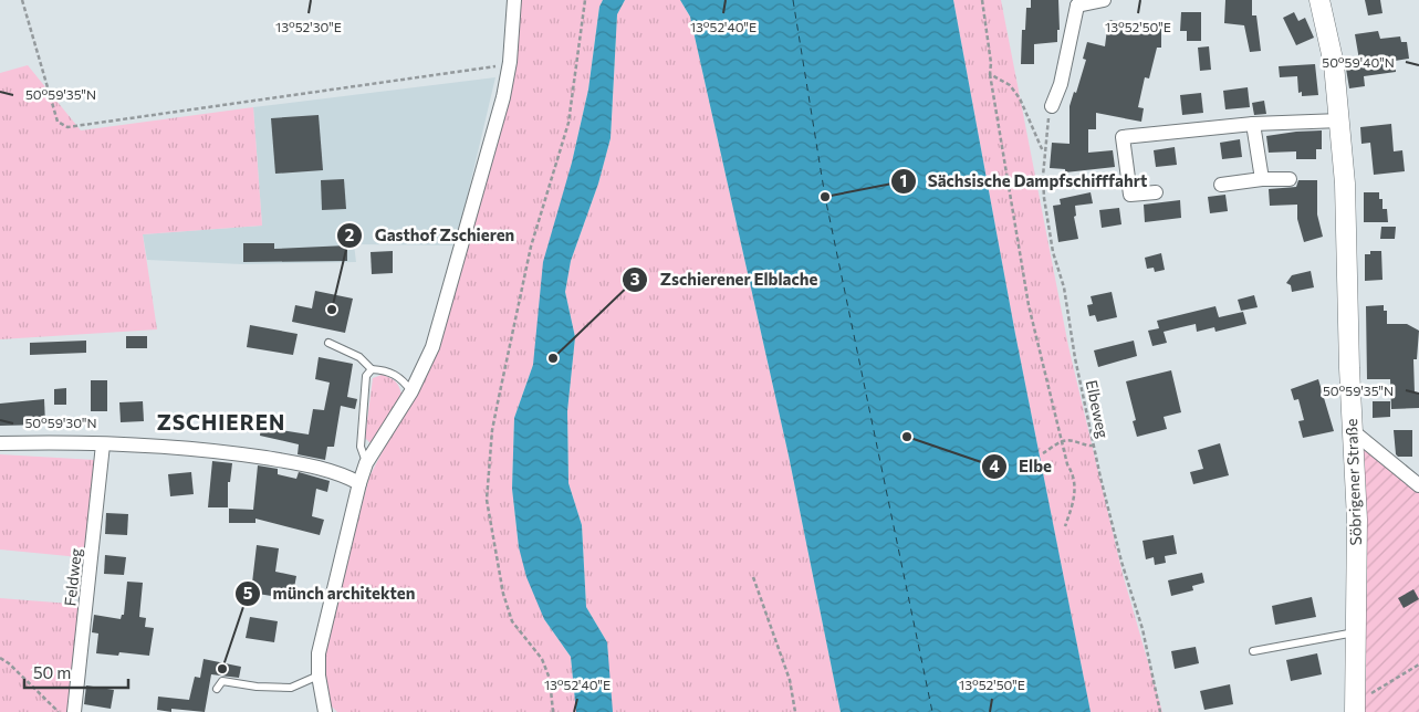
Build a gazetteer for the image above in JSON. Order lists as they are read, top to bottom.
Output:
{
  "streets": {
    "street": ["Söbrigener Straße", "Feldweg"],
    "path": ["Elbeweg"]
  },
  "districts": ["ZSCHIEREN"],
  "places": [
    "Sächsische Dampfschifffahrt",
    "Gasthof Zschieren",
    "Zschierener Elblache",
    "Elbe",
    "münch architekten"
  ],
  "scale_bar": "50 m",
  "coordinates": [
    "13°52'30\"E",
    "13°52'40\"E",
    "13°52'50\"E",
    "50°59'40\"N",
    "50°59'35\"N",
    "50°59'30\"N"
  ]
}
